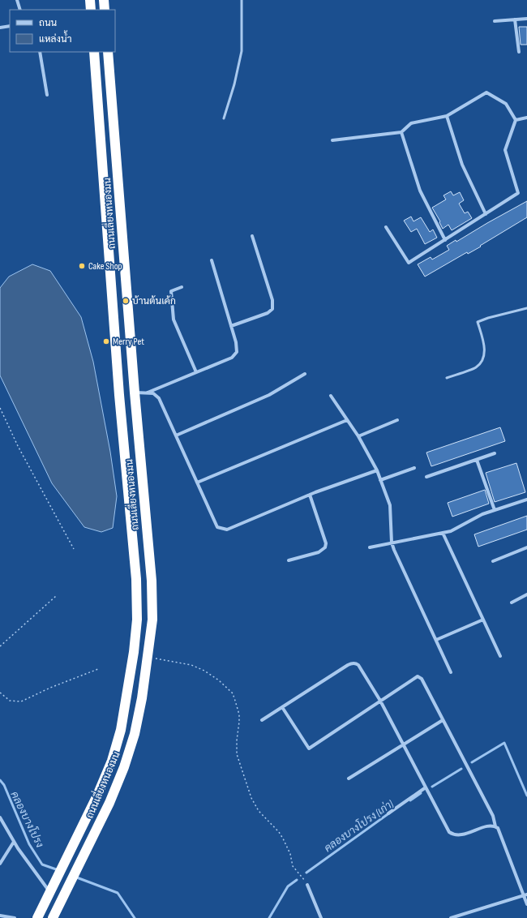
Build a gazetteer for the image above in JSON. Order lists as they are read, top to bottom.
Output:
{
  "streets": {
    "highway": ["ถนนเลี่ยงหนองมน"]
  },
  "water": ["คลองบางโปรง", "คลองบางโปรง (เก่า)"],
  "places": ["Cake Shop", "บ้านต้นเค้ก", "Merry Pet"],
  "legend": ["ถนน", "แหล่งน้ำ"]
}
